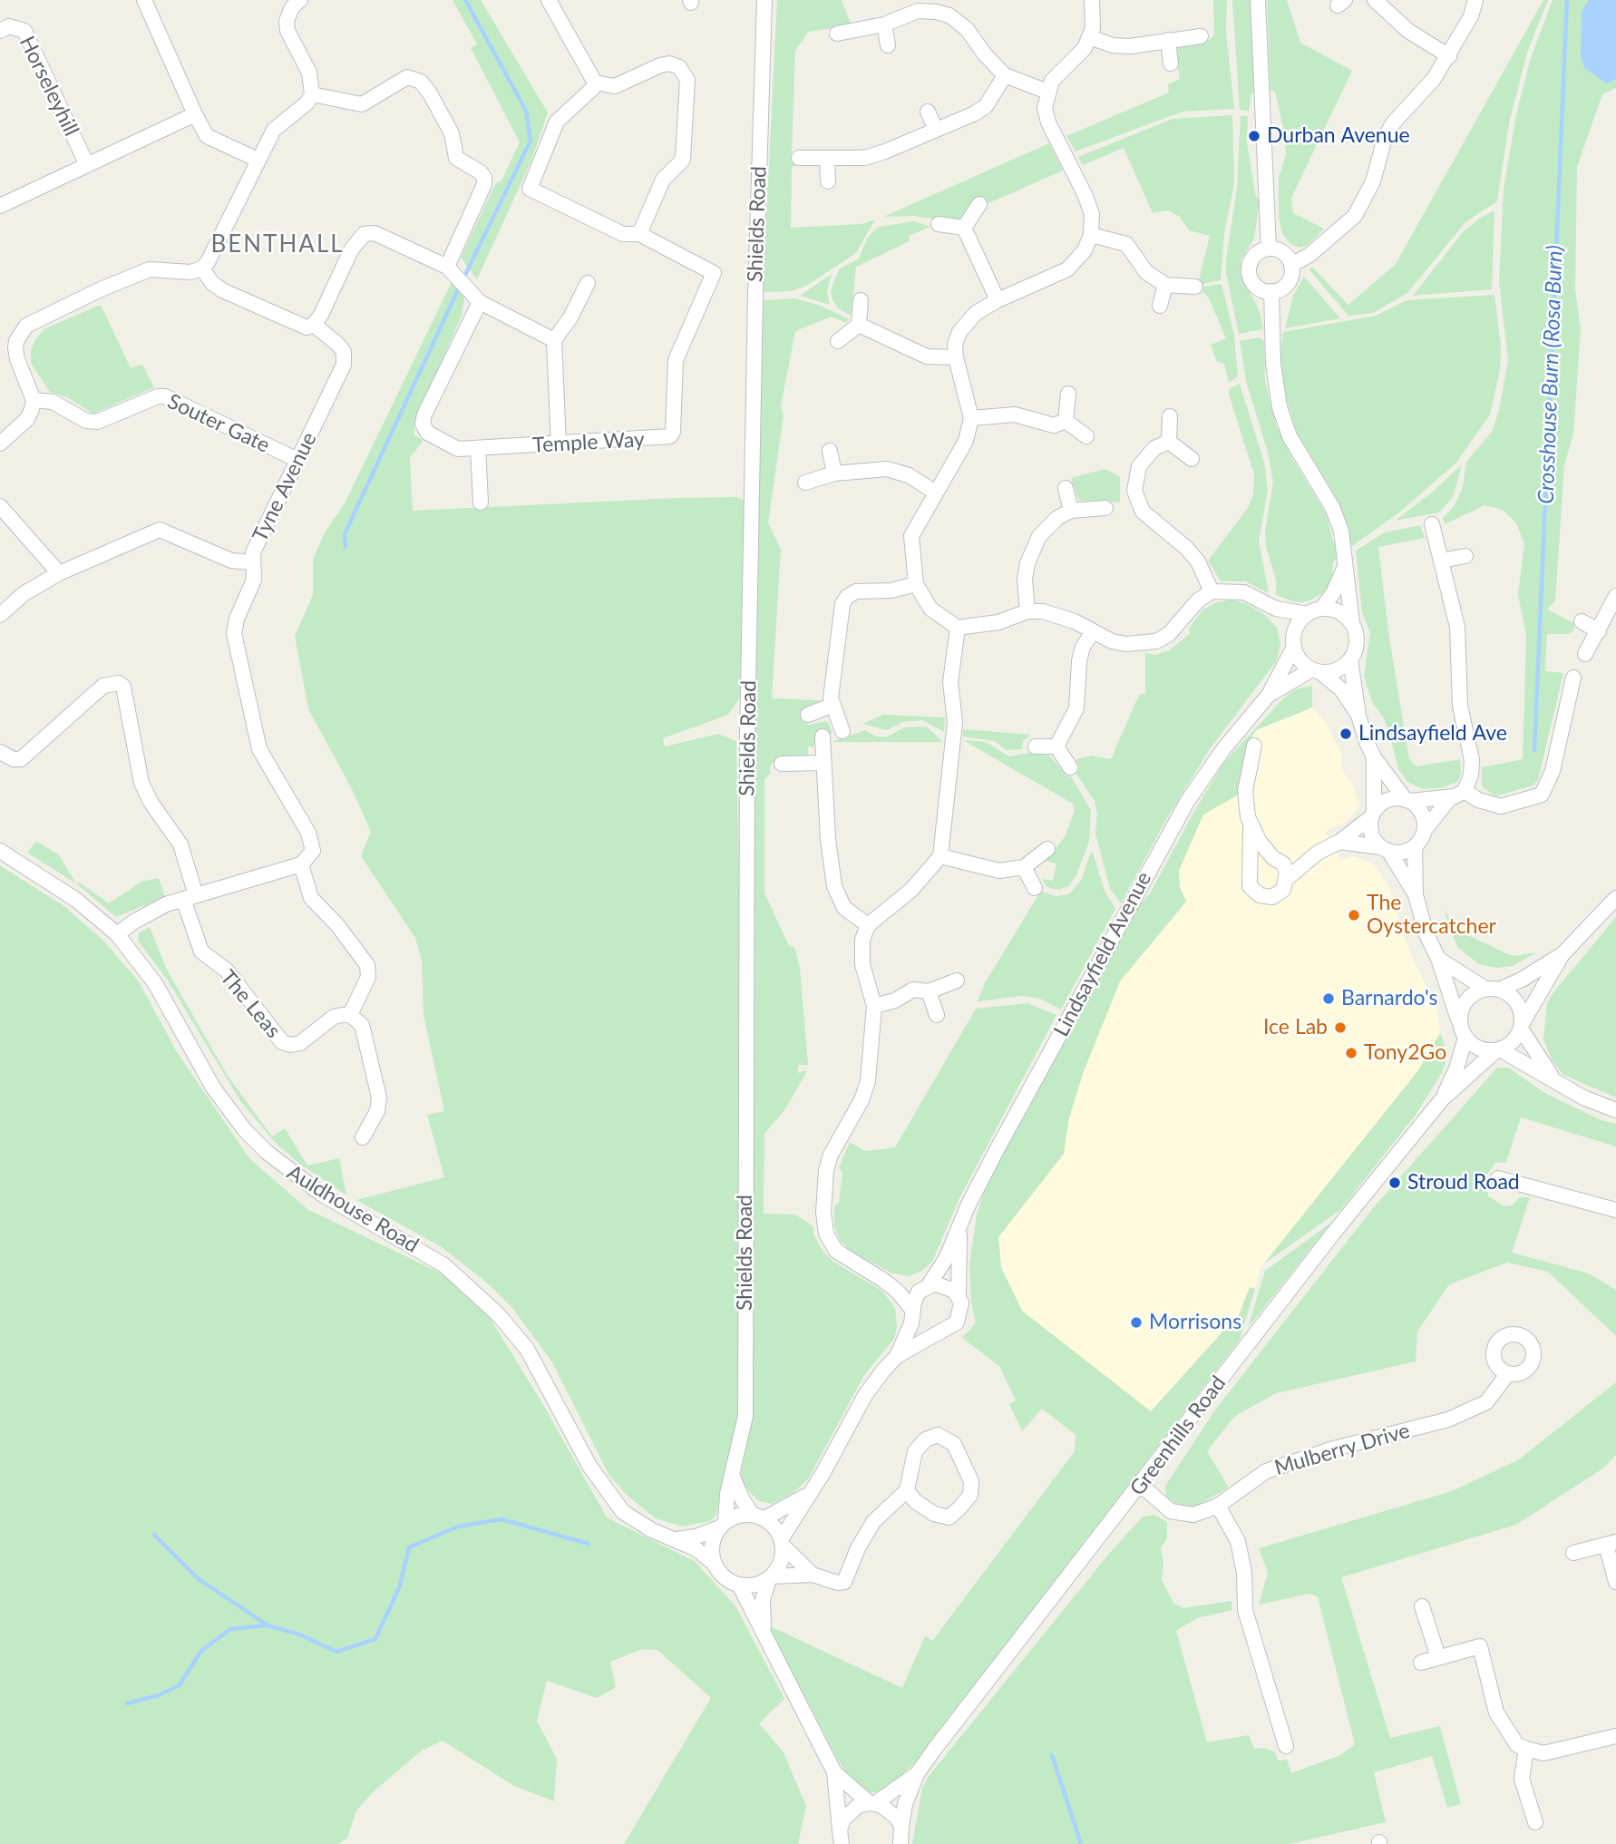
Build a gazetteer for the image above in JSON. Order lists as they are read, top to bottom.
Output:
{
  "streets": {
    "street": [
      "Horseleyhill",
      "Shields Road",
      "Souter Gate",
      "Temple Way",
      "Tyne Avenue",
      "Lindsayfield Avenue",
      "The Leas",
      "Auldhouse Road",
      "Greenhills Road",
      "Mulberry Drive"
    ]
  },
  "crossings": [
    ["Shields Road", "Lindsayfield Avenue"],
    ["Shields Road", "Auldhouse Road"],
    ["Souter Gate", "Tyne Avenue"],
    ["Lindsayfield Avenue", "Auldhouse Road"],
    ["Greenhills Road", "Mulberry Drive"]
  ],
  "districts": ["BENTHALL"],
  "water": ["Crosshouse Burn (Rosa Burn)"],
  "places": [
    "Durban Avenue",
    "Lindsayfield Ave",
    "The Oystercatcher",
    "Barnardo's",
    "Ice Lab",
    "Tony2Go",
    "Stroud Road",
    "Morrisons"
  ]
}
